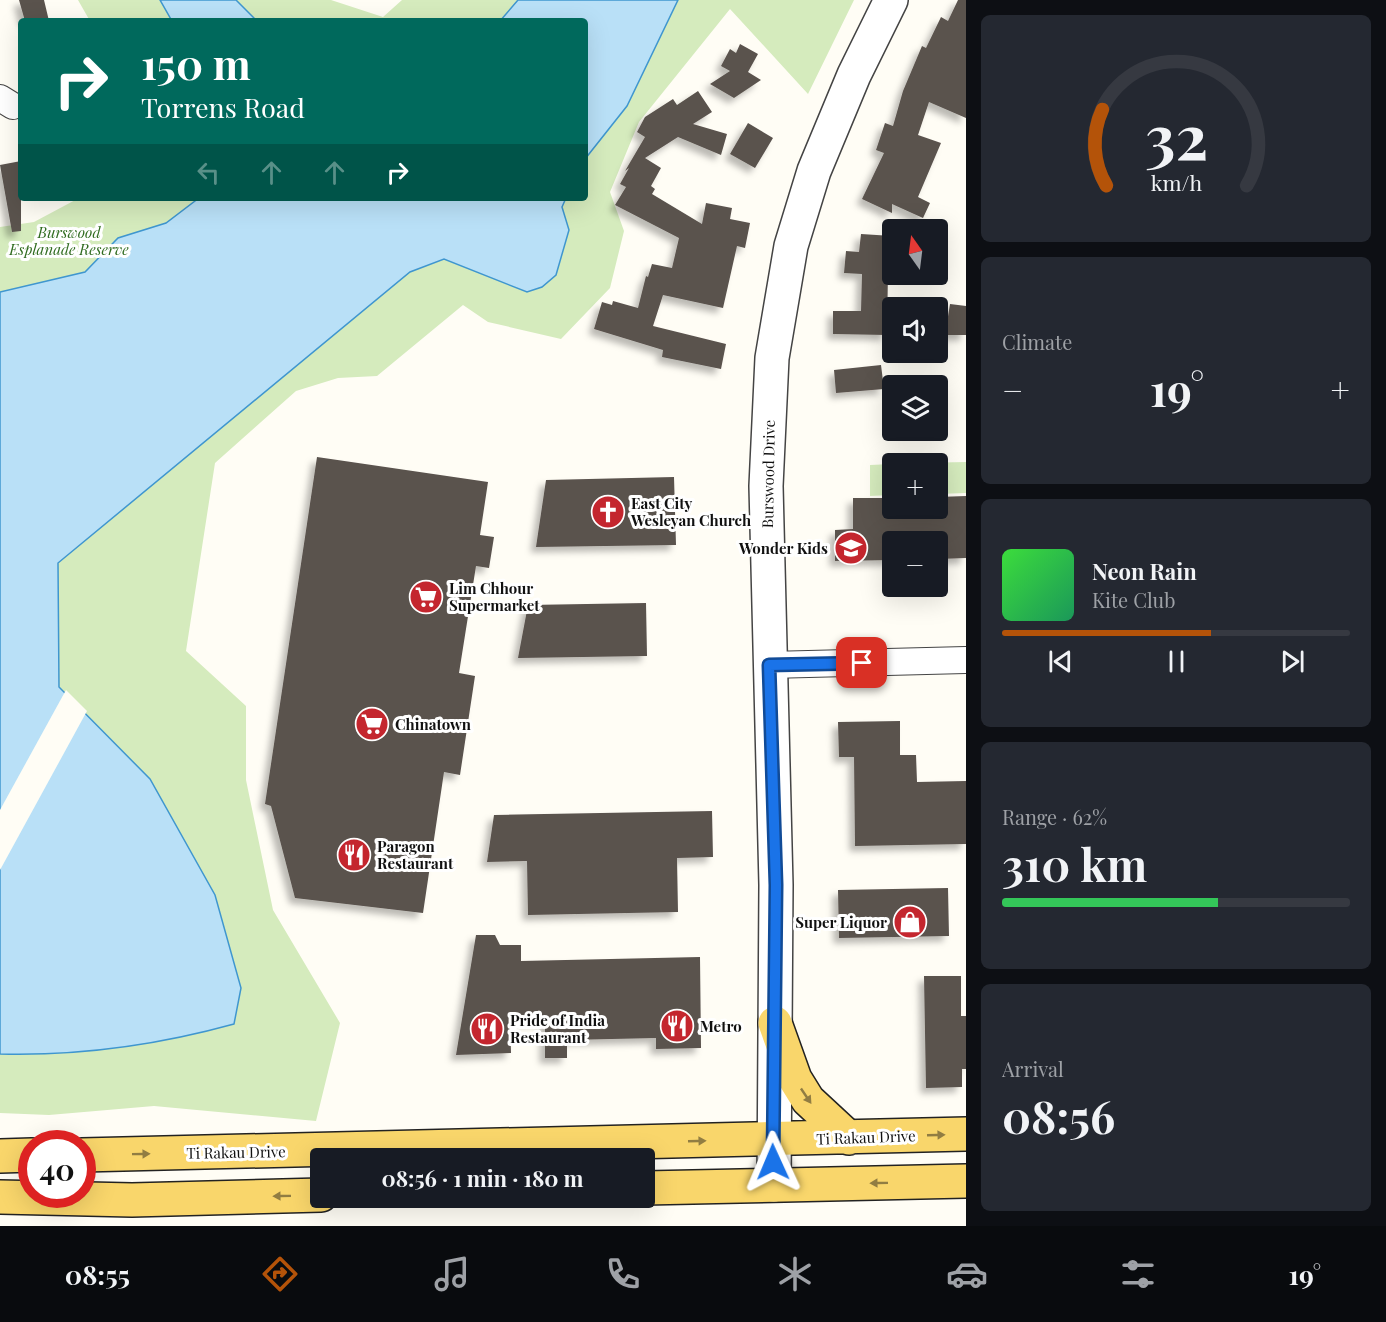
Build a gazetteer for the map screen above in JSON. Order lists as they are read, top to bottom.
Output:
{
  "streets": {
    "main road": ["Ti Rakau Drive"],
    "street": ["Burswood Drive"]
  },
  "crossings": [
    ["Burswood Drive", "Ti Rakau Drive"]
  ],
  "parks": ["Burswood Esplanade Reserve"],
  "places": {
    "church": ["East City Wesleyan Church"],
    "school or university": ["Wonder Kids"],
    "supermarket": ["Lim Chhour Supermarket", "Chinatown"],
    "restaurant": ["Paragon Restaurant", "Metro", "Pride of India Restaurant"],
    "shop": ["Super Liquor"]
  },
  "north": "top",
  "page": {
    "turn": ["150 m", "Torrens Road"],
    "map_buttons": ["+", "−"],
    "tile": [
      "Climate",
      ["Range · 62%", "310 km"],
      ["Arrival", "08:56"]
    ],
    "heat": ["−", "19°", "+"],
    "song": ["Neon Rain", "Kite Club"],
    "limit": "40",
    "trip": "08:56 · 1 min · 180 m",
    "tabs": ["08:55", "19°"],
    "gauge": ["32", "km/h"]
  }
}
